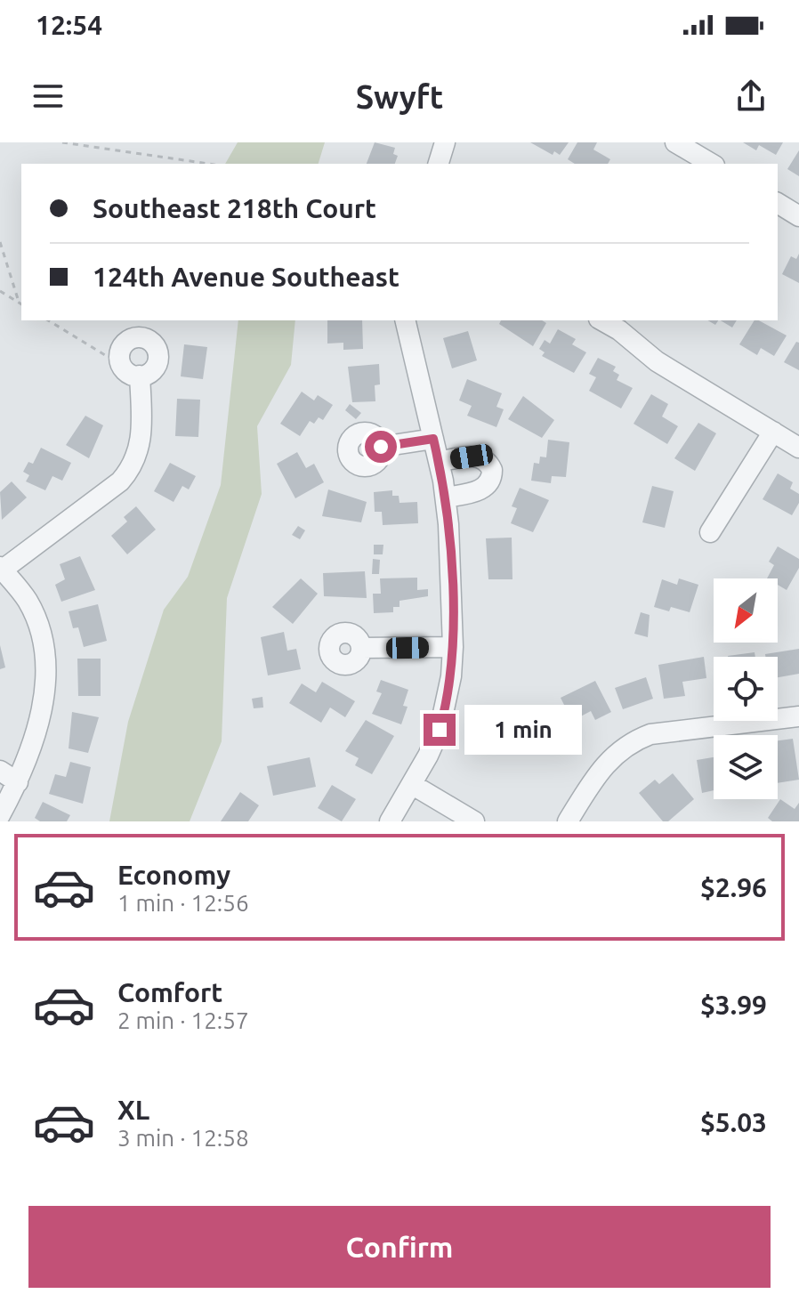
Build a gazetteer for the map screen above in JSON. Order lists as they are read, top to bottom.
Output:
{
  "north": "bottom left",
  "page": {
    "status": "12:54",
    "header": "Swyft",
    "banner": ["Southeast 218th Court", "124th Avenue Southeast"],
    "bubble": "1 min",
    "list": [
      {
        "name": "Economy",
        "note": "1 min · 12:56",
        "value": "$2.96"
      },
      {
        "name": "Comfort",
        "note": "2 min · 12:57",
        "value": "$3.99"
      },
      {
        "name": "XL",
        "note": "3 min · 12:58",
        "value": "$5.03"
      }
    ],
    "buttons": "Confirm"
  }
}
